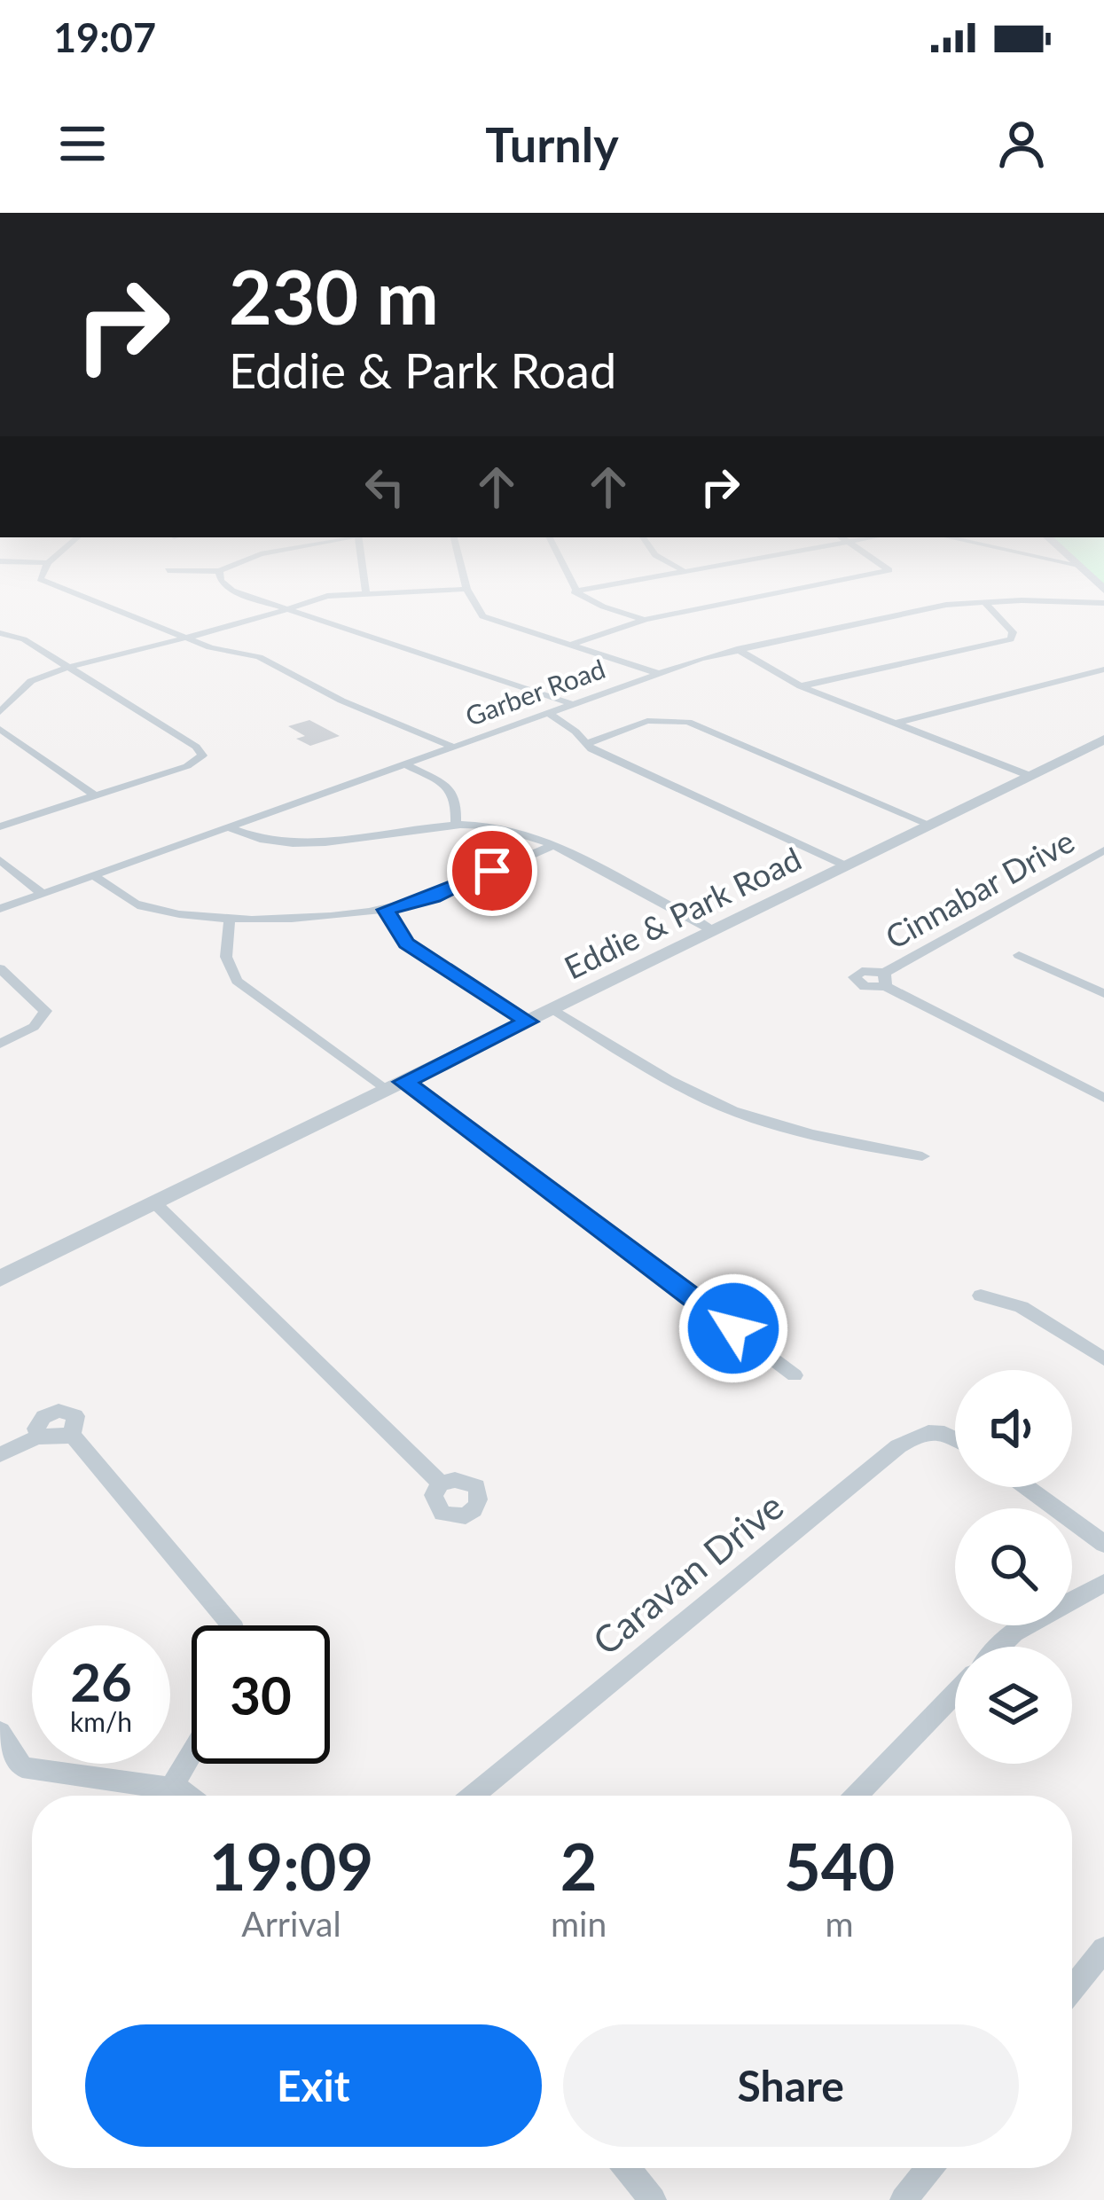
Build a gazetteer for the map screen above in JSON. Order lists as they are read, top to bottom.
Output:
{
  "streets": {
    "street": [
      "Garber Road",
      "Cinnabar Drive",
      "Eddie & Park Road",
      "Caravan Drive"
    ]
  },
  "page": {
    "status": "19:07",
    "header": "Turnly",
    "turn": ["230 m", "Eddie & Park Road"],
    "speed": "26 km/h",
    "limit": "30",
    "eta": [
      "19:09",
      "Arrival",
      "2",
      "min",
      "540",
      "m"
    ],
    "buttons": ["Exit", "Share"]
  }
}
